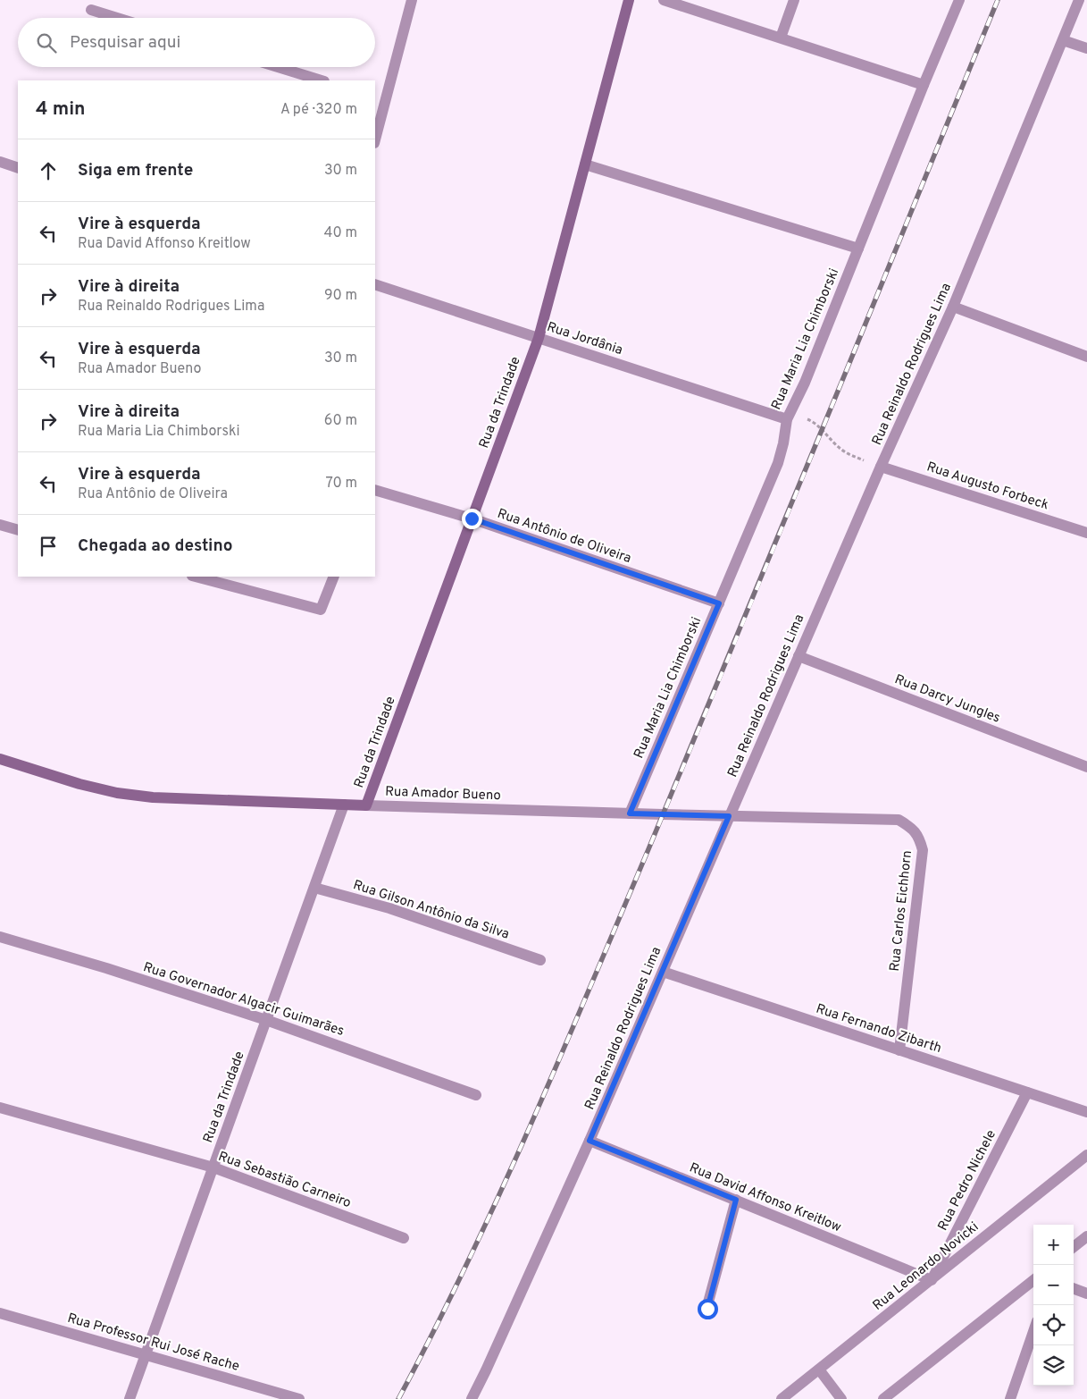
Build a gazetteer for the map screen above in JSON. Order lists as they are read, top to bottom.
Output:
{
  "streets": {
    "main road": ["Rua da Trindade", "Rua Amador Bueno"],
    "street": [
      "Rua Jordânia",
      "Rua Maria Lia Chimborski",
      "Rua Reinaldo Rodrigues Lima",
      "Rua Augusto Forbeck",
      "Rua Antônio de Oliveira",
      "Rua Darcy Jungles",
      "Rua Gilson Antônio da Silva",
      "Rua Carlos Eichhorn",
      "Rua Governador Algacir Guimarães",
      "Rua Fernando Zibarth",
      "Rua Sebastião Carneiro",
      "Rua Pedro Nichele",
      "Rua David Affonso Kreitlow",
      "Rua Leonardo Novicki",
      "Rua Professor Rui José Rache"
    ]
  },
  "crossings": [
    ["Rua Jordânia", "Rua Maria Lia Chimborski"],
    ["Rua Jordânia", "Rua da Trindade"],
    ["Rua Maria Lia Chimborski", "Rua Antônio de Oliveira"],
    ["Rua Maria Lia Chimborski", "Rua Amador Bueno"],
    ["Rua Reinaldo Rodrigues Lima", "Rua Augusto Forbeck"],
    ["Rua Reinaldo Rodrigues Lima", "Rua Darcy Jungles"],
    ["Rua Reinaldo Rodrigues Lima", "Rua Amador Bueno"],
    ["Rua Reinaldo Rodrigues Lima", "Rua Carlos Eichhorn"],
    ["Rua Reinaldo Rodrigues Lima", "Rua Fernando Zibarth"],
    ["Rua Reinaldo Rodrigues Lima", "Rua David Affonso Kreitlow"],
    ["Rua da Trindade", "Rua Antônio de Oliveira"],
    ["Rua da Trindade", "Rua Amador Bueno"],
    ["Rua da Trindade", "Rua Gilson Antônio da Silva"],
    ["Rua da Trindade", "Rua Governador Algacir Guimarães"],
    ["Rua da Trindade", "Rua Sebastião Carneiro"],
    ["Rua da Trindade", "Rua Professor Rui José Rache"],
    ["Rua Amador Bueno", "Rua Carlos Eichhorn"],
    ["Rua Carlos Eichhorn", "Rua Fernando Zibarth"],
    ["Rua Fernando Zibarth", "Rua Pedro Nichele"],
    ["Rua Pedro Nichele", "Rua David Affonso Kreitlow"],
    ["Rua Pedro Nichele", "Rua Leonardo Novicki"],
    ["Rua David Affonso Kreitlow", "Rua Leonardo Novicki"]
  ],
  "page": {
    "search": "Pesquisar aqui",
    "heading": ["4 min", "A pé · 320 m"],
    "list": [
      ["Siga em frente", "30 m"],
      ["Vire à esquerda", "Rua David Affonso Kreitlow", "40 m"],
      ["Vire à direita", "Rua Reinaldo Rodrigues Lima", "90 m"],
      ["Vire à esquerda", "Rua Amador Bueno", "30 m"],
      ["Vire à direita", "Rua Maria Lia Chimborski", "60 m"],
      ["Vire à esquerda", "Rua Antônio de Oliveira", "70 m"],
      "Chegada ao destino"
    ],
    "map_buttons": ["+", "−"]
  }
}
